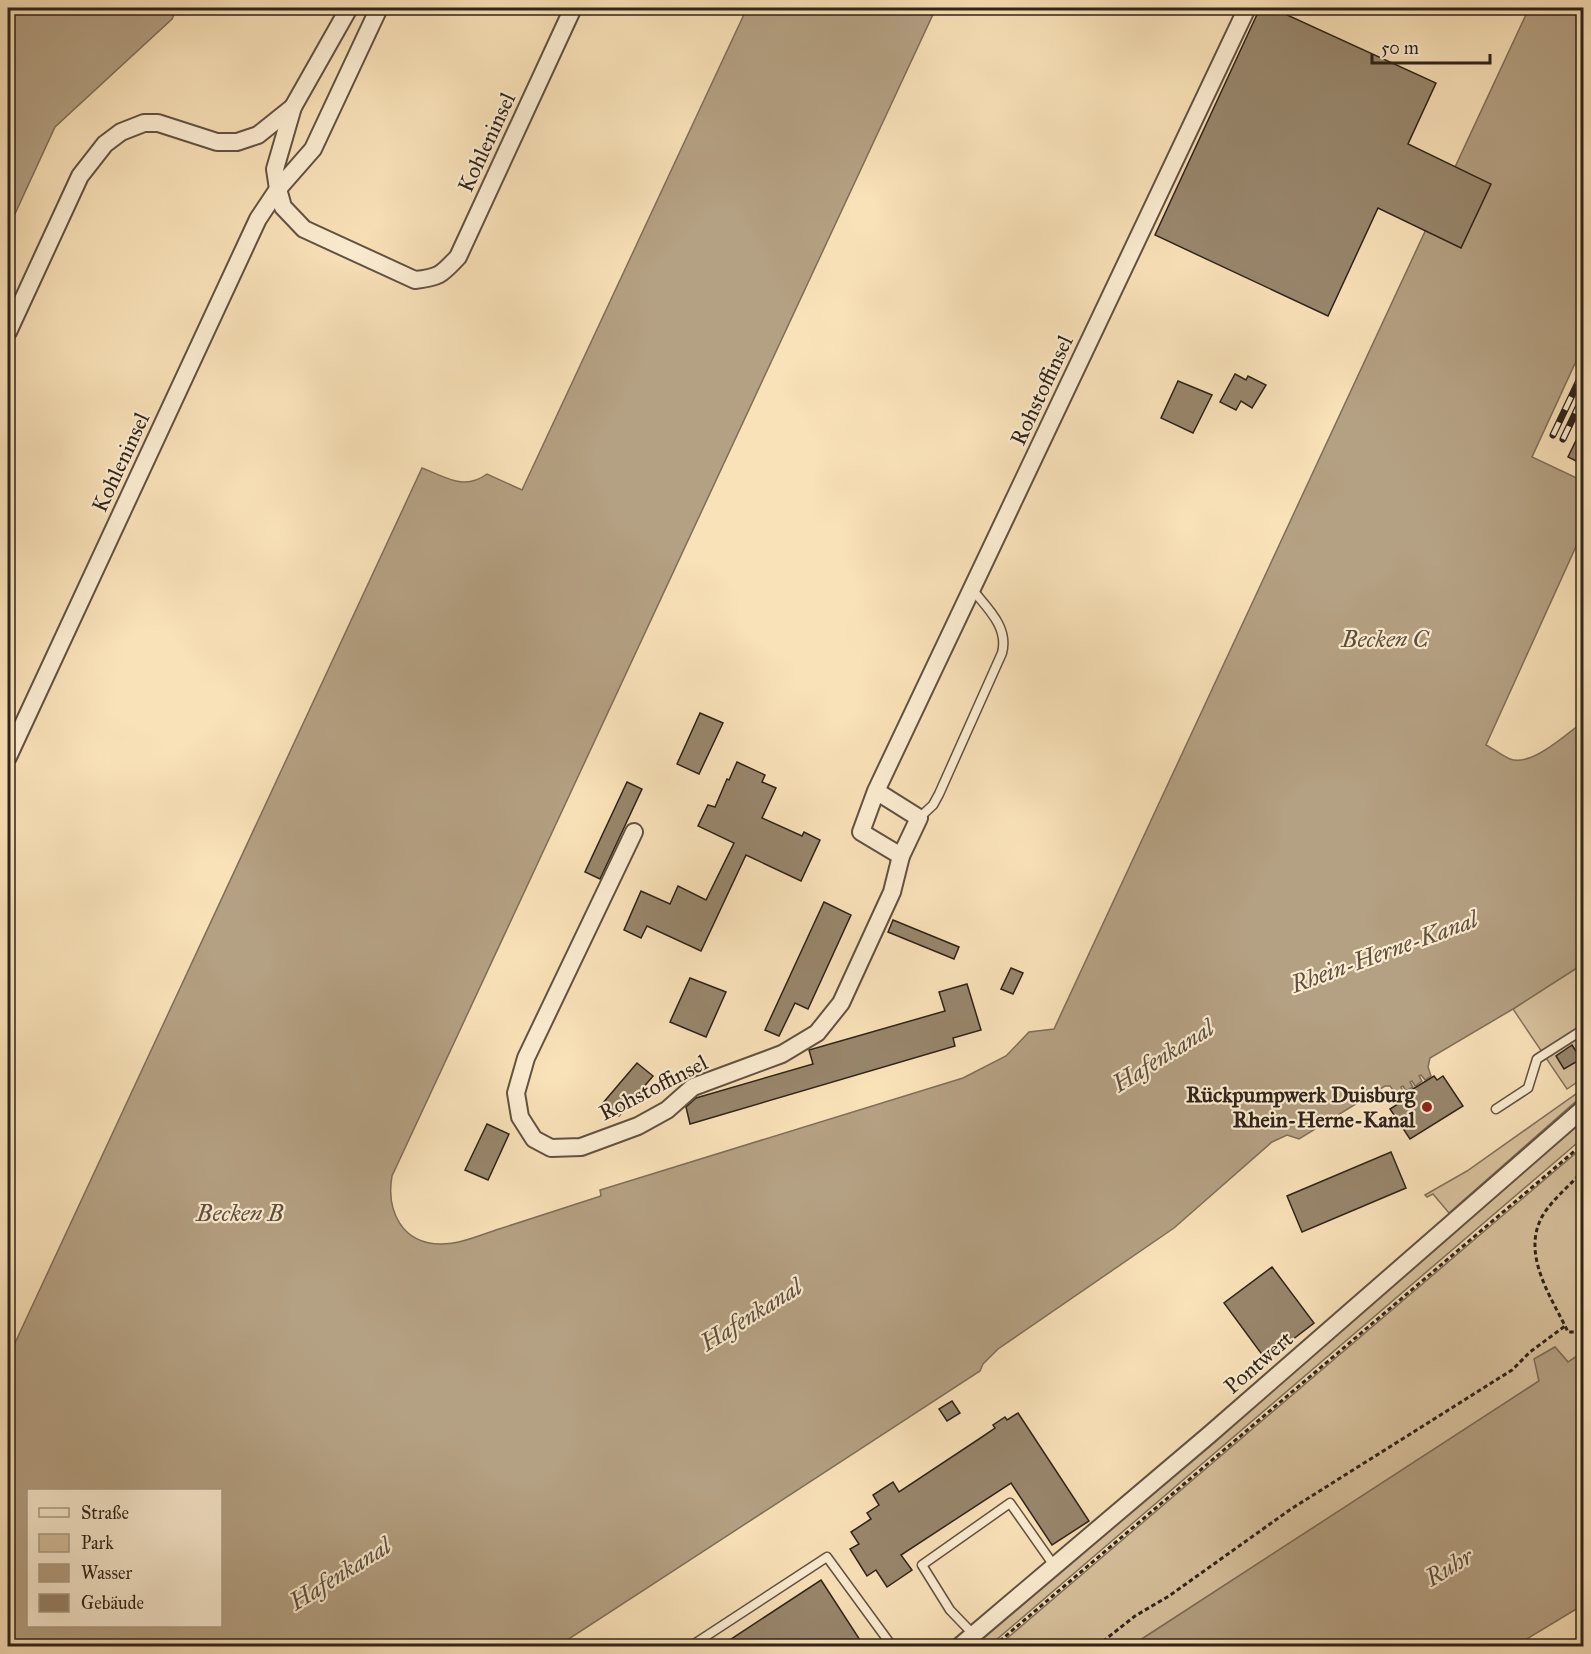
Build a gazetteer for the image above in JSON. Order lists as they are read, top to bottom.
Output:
{
  "streets": {
    "street": ["Kohleninsel", "Rohstoffinsel", "Pontwert"]
  },
  "water": [
    "Becken C",
    "Rhein-Herne-Kanal",
    "Hafenkanal",
    "Becken B",
    "Ruhr"
  ],
  "places": ["Rückpumpwerk Duisburg Rhein-Herne-Kanal"],
  "legend": [
    "Straße",
    "Park",
    "Wasser",
    "Gebäude"
  ],
  "scale_bar": "50 m"
}
